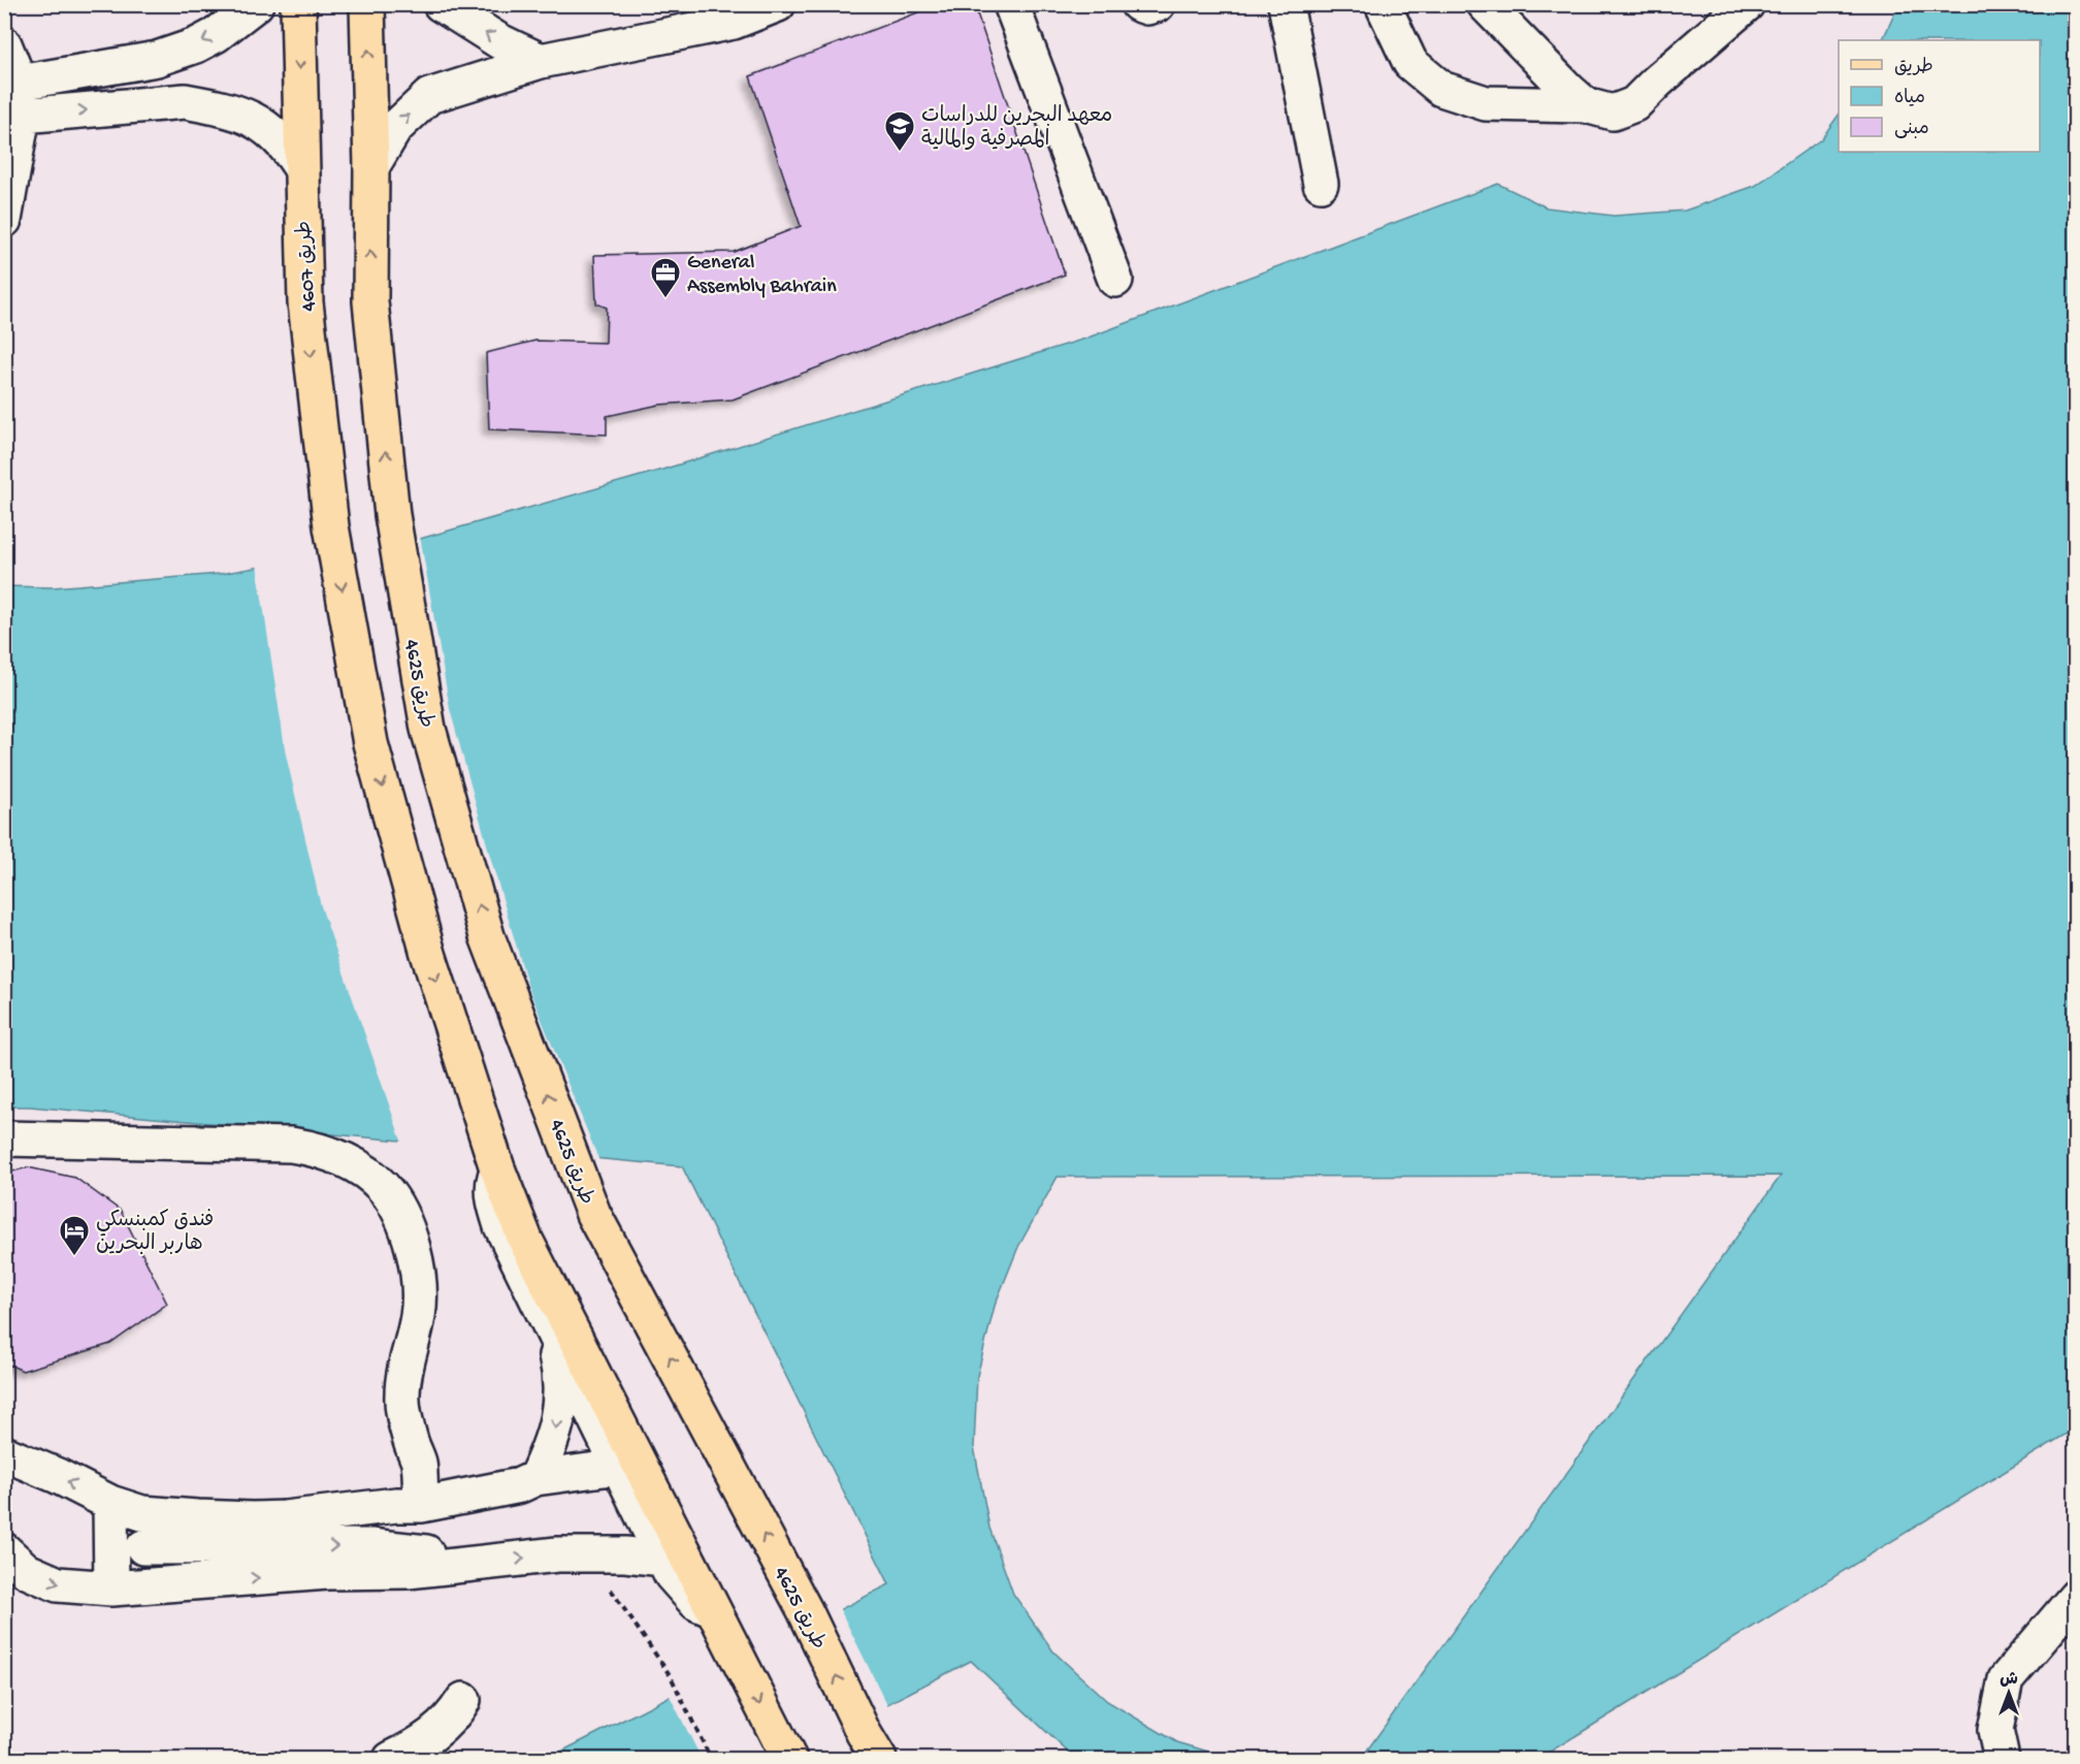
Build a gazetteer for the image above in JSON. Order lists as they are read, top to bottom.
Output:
{
  "streets": {
    "main road": ["طريق 4607", "طريق 4625"]
  },
  "one_way": ["طريق 4607"],
  "places": {
    "school or university": ["معهد البحرين للدراسات المصرفية والمالية"],
    "office": ["General Assembly Bahrain"],
    "hotel": ["فندق كمبنسكي هاربر البحرين"]
  },
  "legend": ["طريق", "مياه", "مبنى"],
  "north": "top"
}
